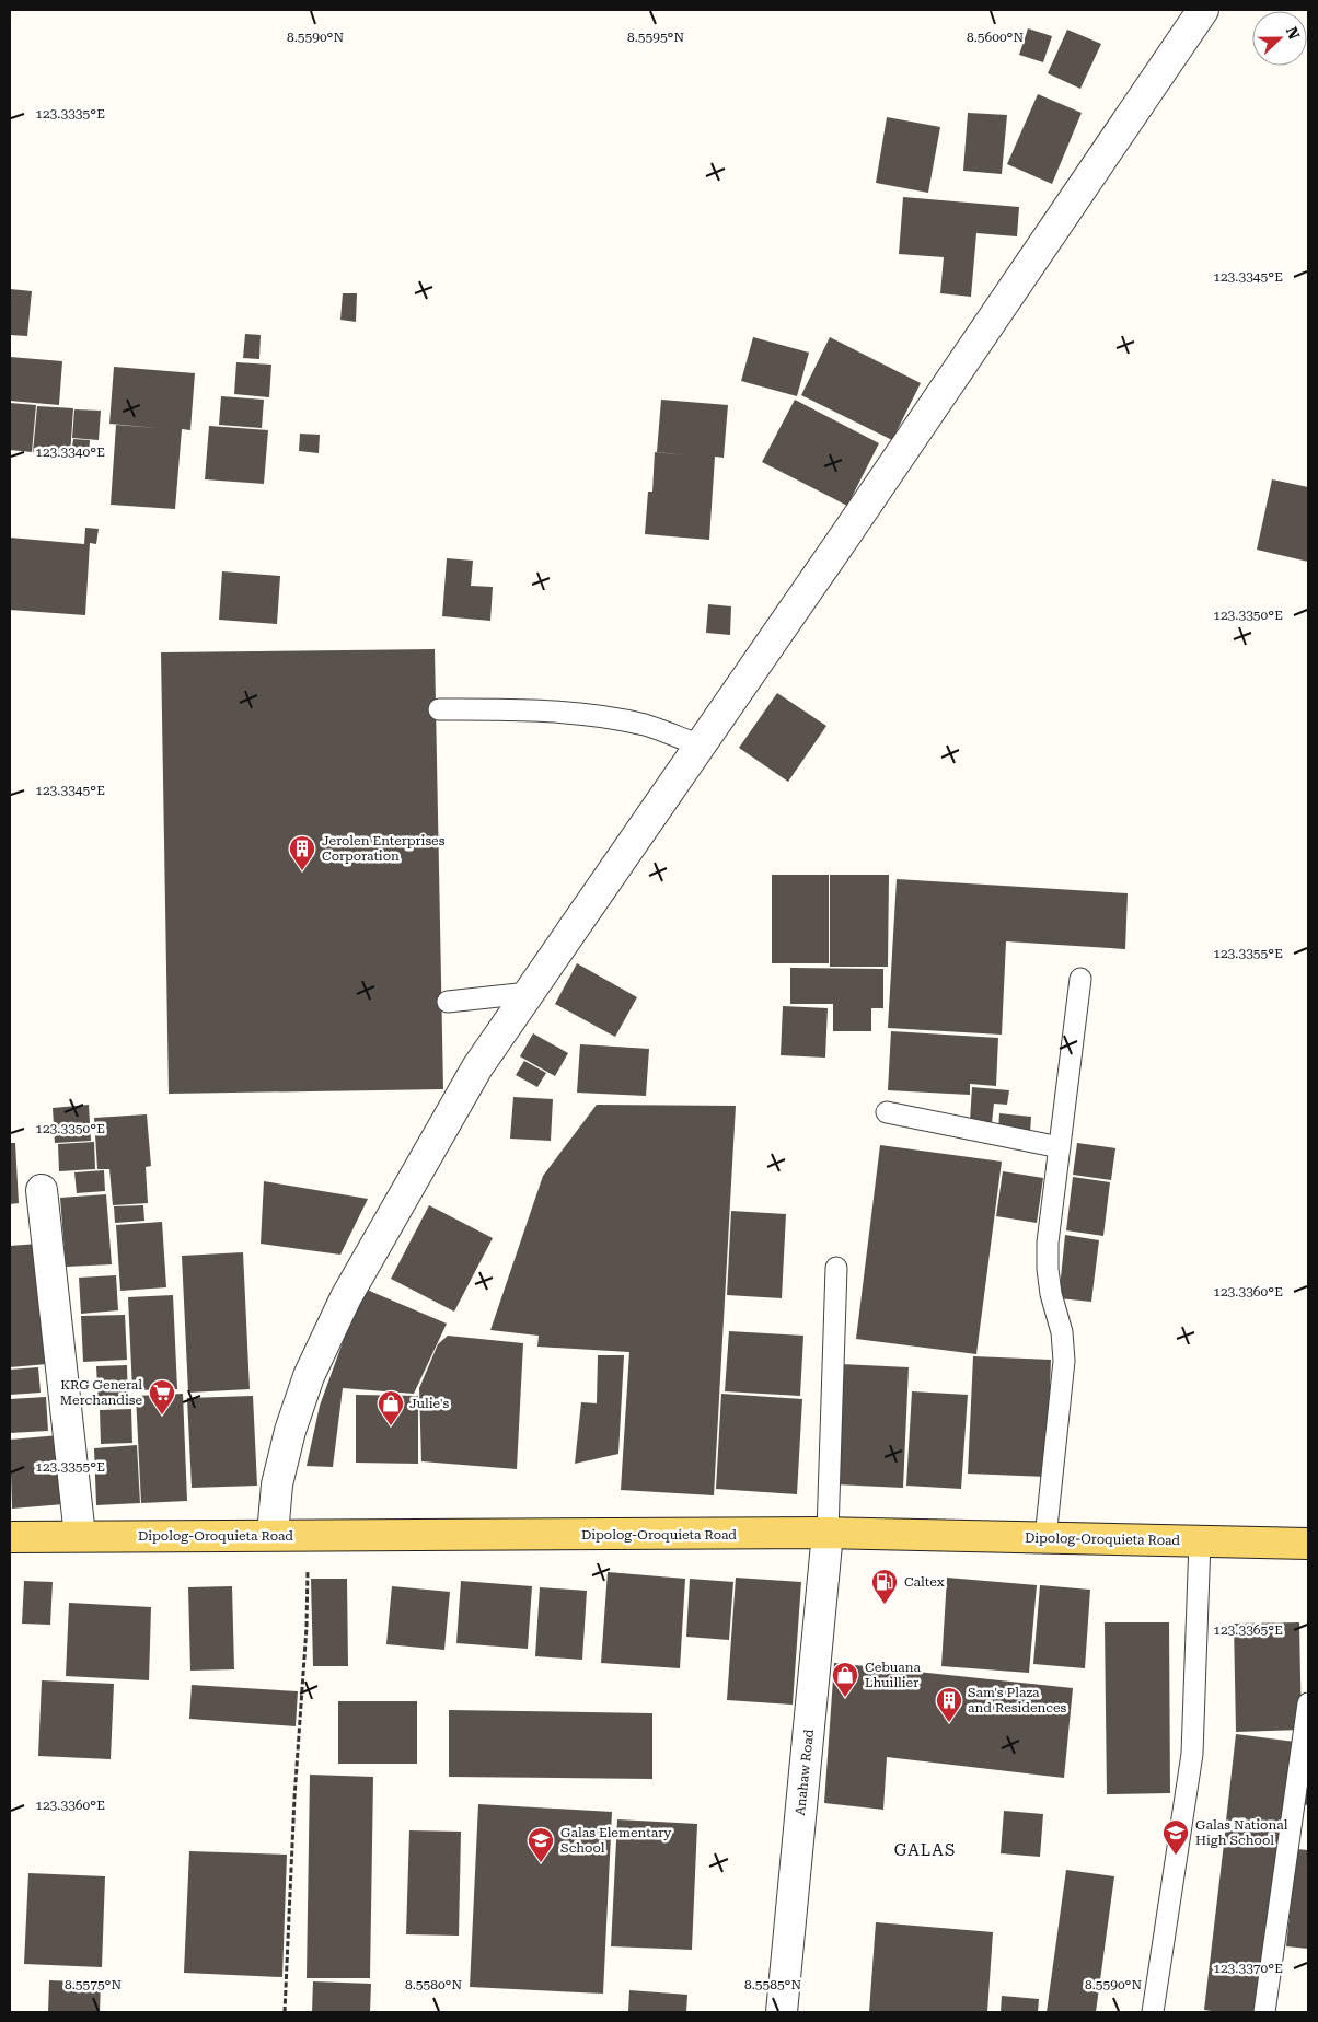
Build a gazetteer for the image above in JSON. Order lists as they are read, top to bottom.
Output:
{
  "streets": {
    "main road": ["Dipolog-Oroquieta Road"],
    "street": ["Anahaw Road"]
  },
  "crossings": [
    ["Dipolog-Oroquieta Road", "Anahaw Road"]
  ],
  "districts": ["GALAS"],
  "places": {
    "building": ["Jerolen Enterprises Corporation", "Sam's Plaza and Residences"],
    "supermarket": ["KRG General Merchandise"],
    "shop": ["Julie's", "Cebuana Lhuillier"],
    "fuel station": ["Caltex"],
    "school or university": ["Galas National High School", "Galas Elementary School"]
  },
  "north": "right",
  "coordinates": [
    "8.5590°N",
    "8.5595°N",
    "8.5600°N",
    "123.3335°E",
    "123.3345°E",
    "123.3340°E",
    "123.3350°E",
    "123.3355°E",
    "123.3360°E",
    "123.3365°E",
    "123.3370°E",
    "8.5575°N",
    "8.5580°N",
    "8.5585°N"
  ]
}
